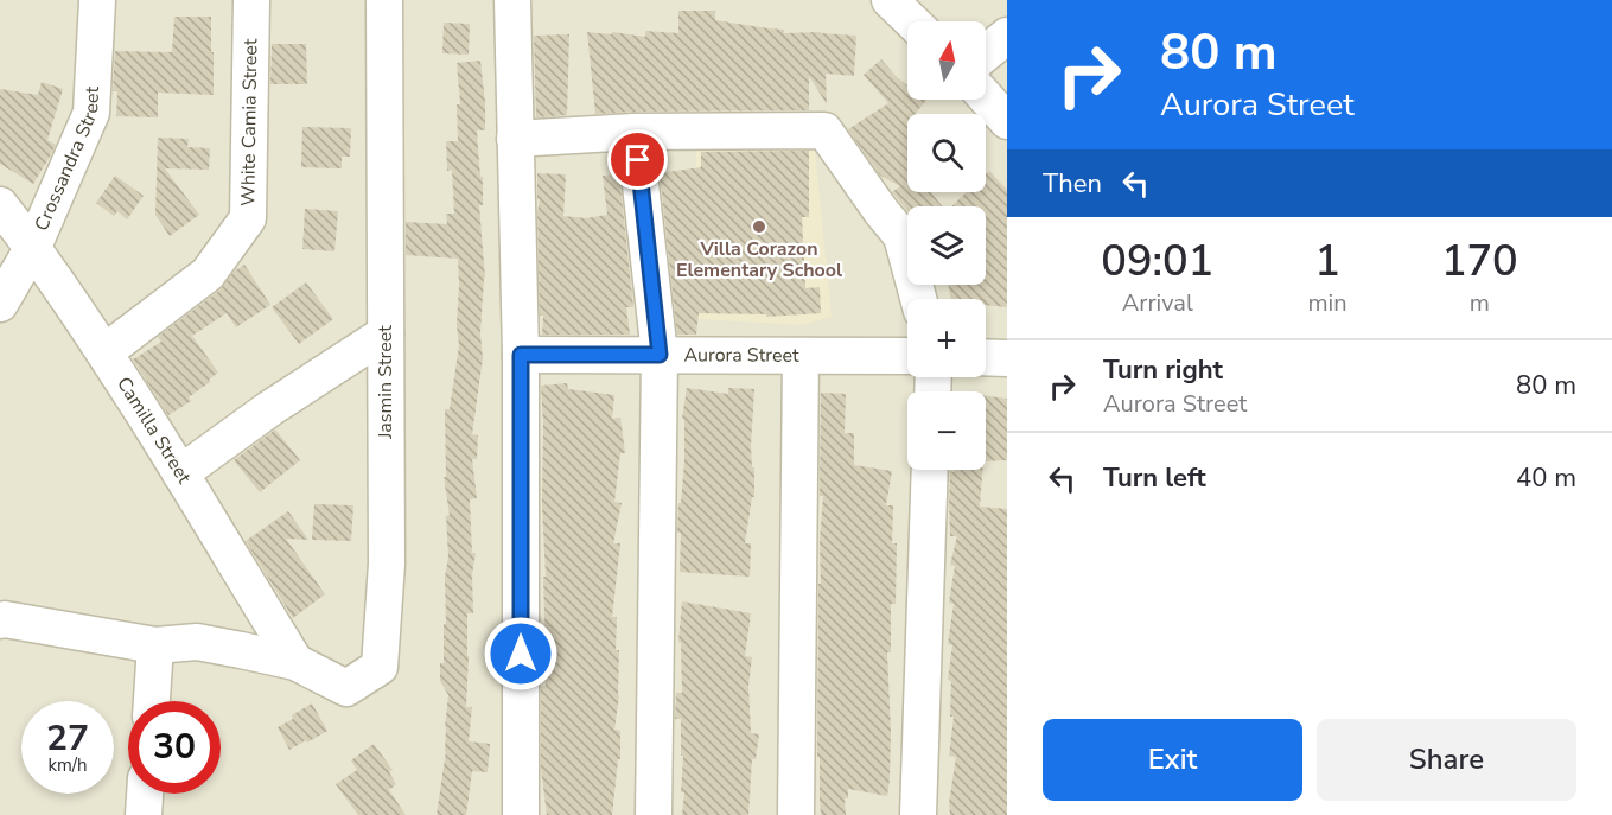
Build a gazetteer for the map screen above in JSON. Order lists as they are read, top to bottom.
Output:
{
  "streets": {
    "street": [
      "White Camia Street",
      "Crossandra Street",
      "Aurora Street",
      "Jasmin Street",
      "Camilla Street"
    ]
  },
  "crossings": [
    ["White Camia Street", "Camilla Street"],
    ["Crossandra Street", "Camilla Street"],
    ["Jasmin Street", "Camilla Street"]
  ],
  "places": ["Villa Corazon Elementary School"],
  "north": "top",
  "page": {
    "turn": ["80 m", "Aurora Street"],
    "map_buttons": ["+", "−"],
    "then": "Then",
    "eta": [
      "09:01",
      "Arrival",
      "1",
      "min",
      "170",
      "m"
    ],
    "list": [
      {
        "name": "Turn right",
        "note": "Aurora Street",
        "value": "80 m"
      },
      {
        "name": "Turn left",
        "value": "40 m"
      }
    ],
    "speed": "27 km/h",
    "limit": "30",
    "buttons": ["Exit", "Share"]
  }
}
